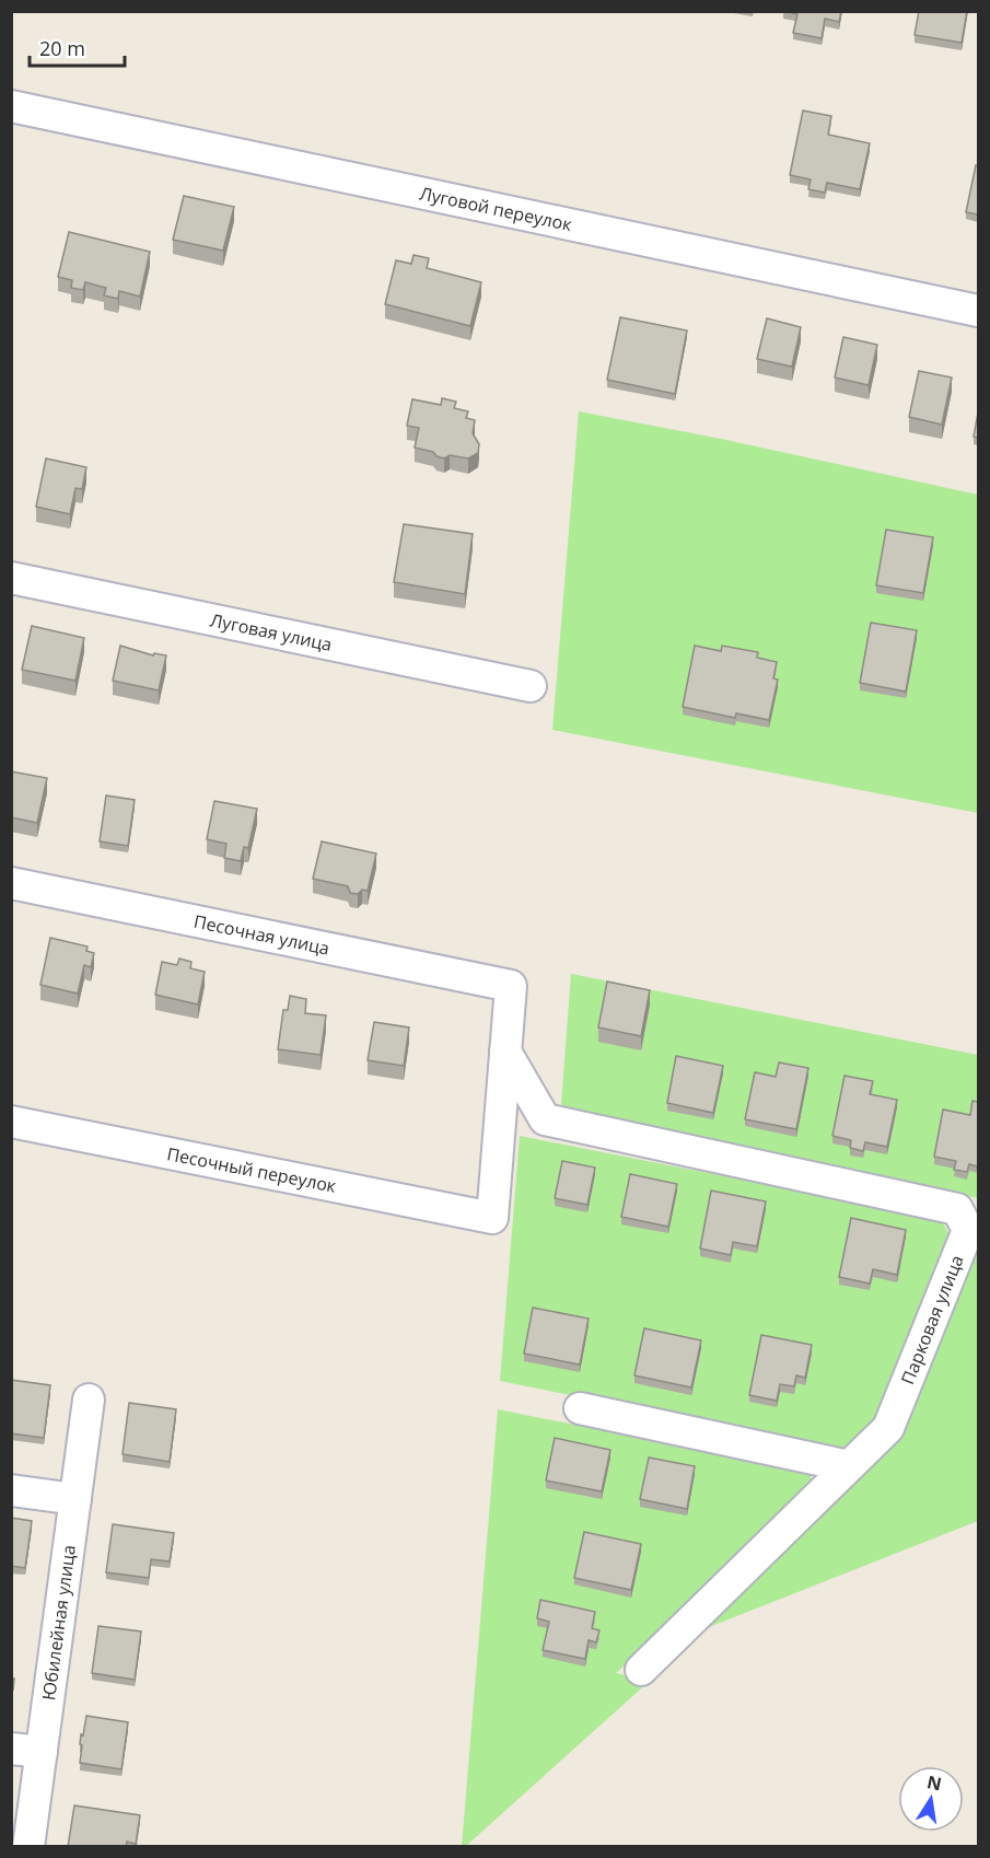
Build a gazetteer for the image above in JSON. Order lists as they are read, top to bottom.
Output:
{
  "streets": {
    "street": [
      "Луговой переулок",
      "Луговая улица",
      "Песочная улица",
      "Песочный переулок",
      "Парковая улица",
      "Юбилейная улица"
    ]
  },
  "crossings": [
    ["Песочная улица", "Песочный переулок"],
    ["Песочная улица", "Парковая улица"],
    ["Песочный переулок", "Парковая улица"]
  ],
  "scale_bar": "20 m",
  "north": "top"
}
